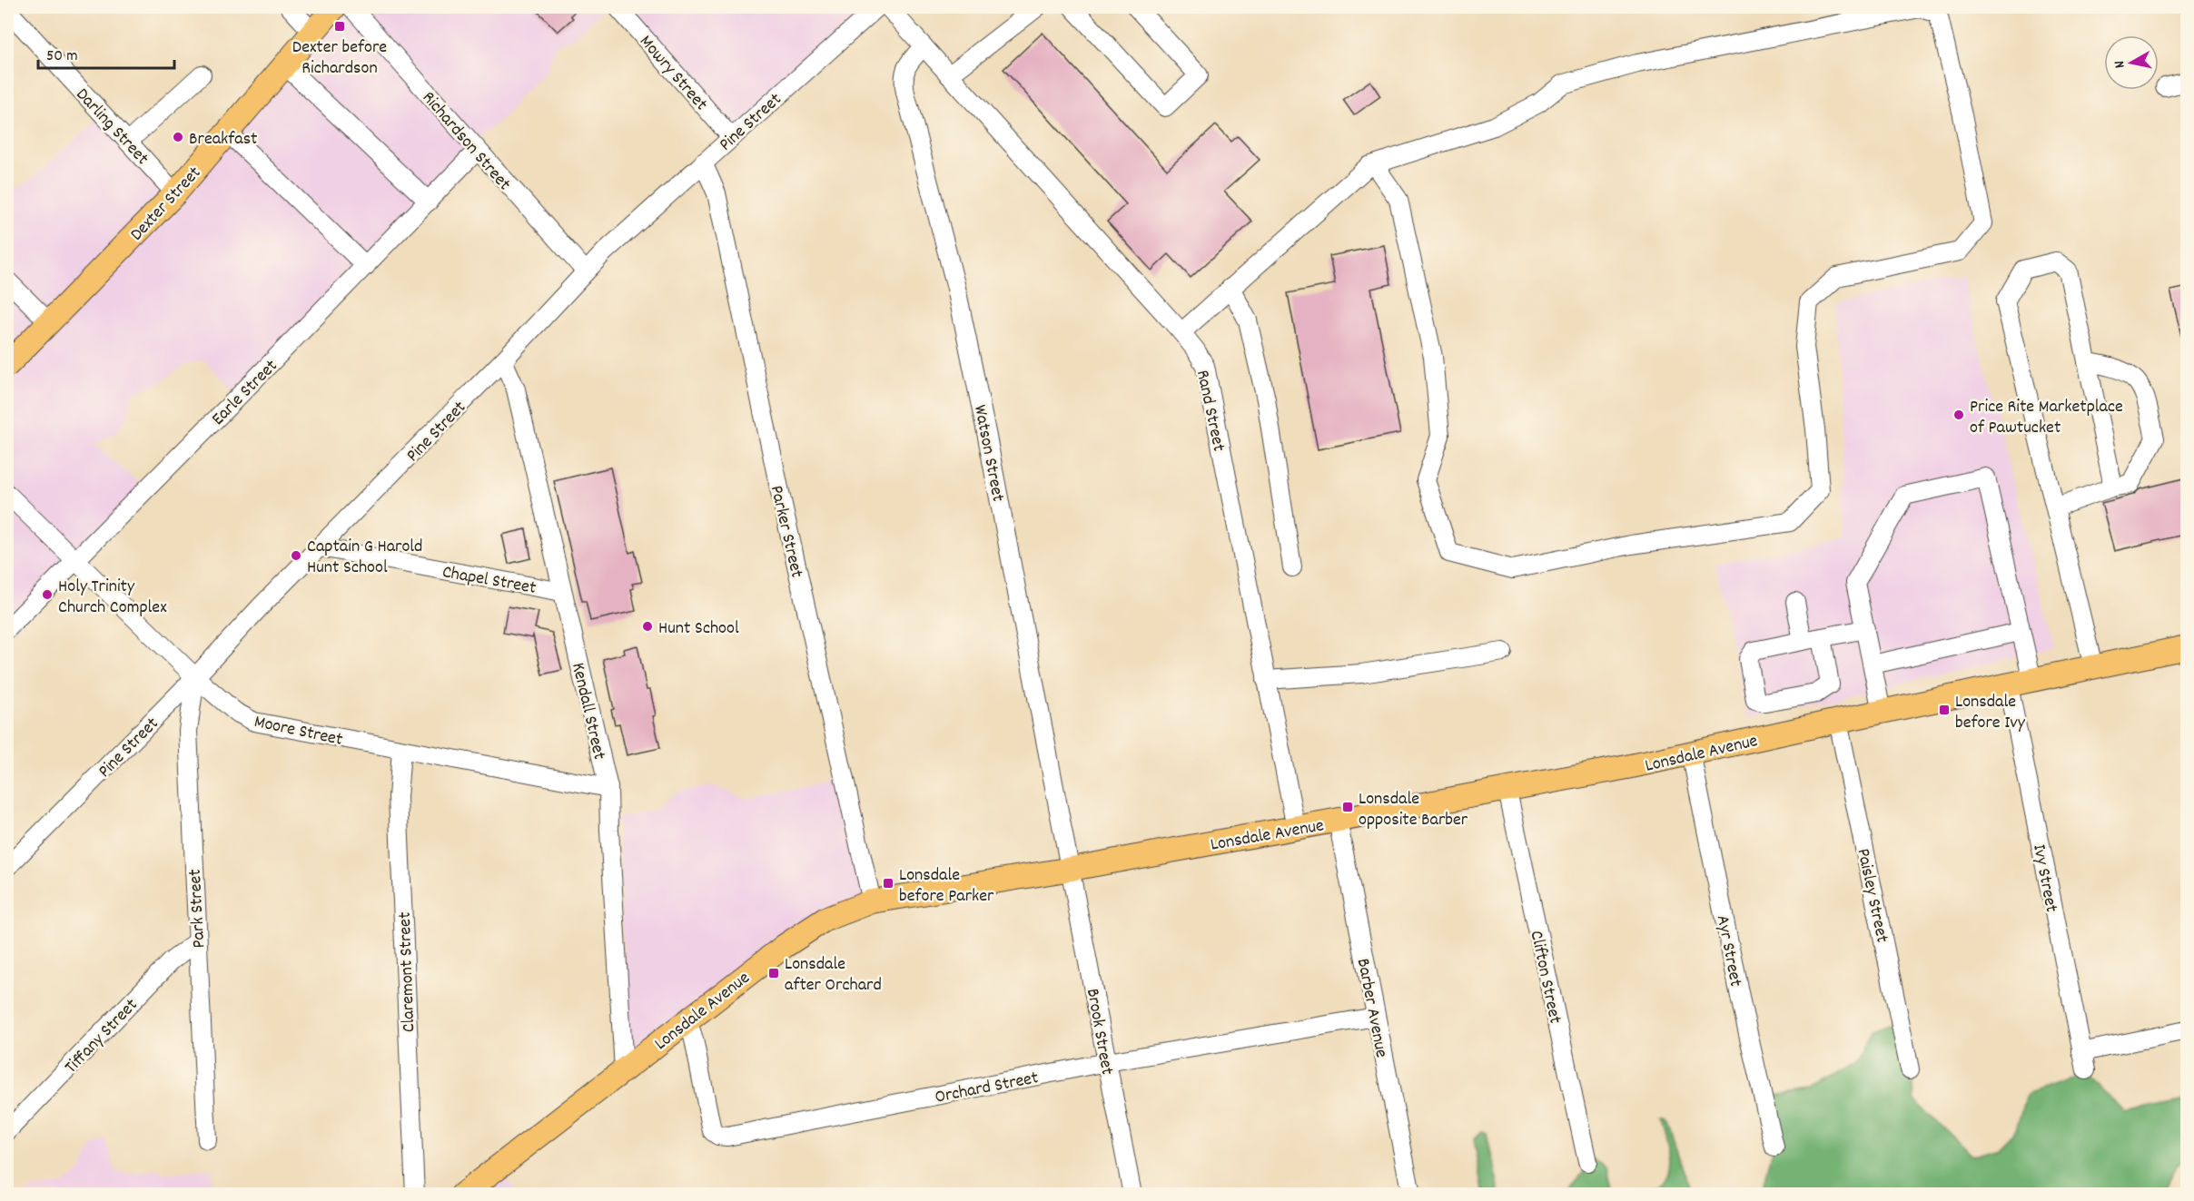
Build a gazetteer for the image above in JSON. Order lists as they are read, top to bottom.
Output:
{
  "streets": {
    "main road": ["Dexter Street", "Lonsdale Avenue"],
    "street": [
      "Mowry Street",
      "Pine Street",
      "Darling Street",
      "Richardson Street",
      "Earle Street",
      "Rand Street",
      "Watson Street",
      "Parker Street",
      "Chapel Street",
      "Kendall Street",
      "Moore Street",
      "Ivy Street",
      "Paisley Street",
      "Park Street",
      "Ayr Street",
      "Claremont Street",
      "Clifton Street",
      "Barber Avenue",
      "Brook Street",
      "Tiffany Street",
      "Orchard Street"
    ]
  },
  "crossings": [
    ["Mowry Street", "Pine Street"],
    ["Pine Street", "Richardson Street"],
    ["Pine Street", "Parker Street"],
    ["Pine Street", "Chapel Street"],
    ["Pine Street", "Kendall Street"],
    ["Pine Street", "Moore Street"],
    ["Pine Street", "Park Street"],
    ["Darling Street", "Dexter Street"],
    ["Richardson Street", "Earle Street"],
    ["Earle Street", "Moore Street"],
    ["Rand Street", "Watson Street"],
    ["Rand Street", "Lonsdale Avenue"],
    ["Watson Street", "Lonsdale Avenue"],
    ["Watson Street", "Brook Street"],
    ["Parker Street", "Lonsdale Avenue"],
    ["Chapel Street", "Kendall Street"],
    ["Kendall Street", "Moore Street"],
    ["Kendall Street", "Lonsdale Avenue"],
    ["Moore Street", "Park Street"],
    ["Moore Street", "Claremont Street"],
    ["Lonsdale Avenue", "Ivy Street"],
    ["Lonsdale Avenue", "Paisley Street"],
    ["Lonsdale Avenue", "Ayr Street"],
    ["Lonsdale Avenue", "Clifton Street"],
    ["Lonsdale Avenue", "Barber Avenue"],
    ["Lonsdale Avenue", "Brook Street"],
    ["Lonsdale Avenue", "Orchard Street"],
    ["Park Street", "Tiffany Street"],
    ["Barber Avenue", "Orchard Street"],
    ["Brook Street", "Orchard Street"]
  ],
  "places": {
    "transit": [
      "Dexter before Richardson",
      "Lonsdale before Ivy",
      "Lonsdale opposite Barber",
      "Lonsdale before Parker",
      "Lonsdale after Orchard"
    ],
    "other": [
      "Breakfast",
      "Price Rite Marketplace of Pawtucket",
      "Captain G Harold Hunt School",
      "Holy Trinity Church Complex",
      "Hunt School"
    ]
  },
  "scale_bar": "50 m",
  "north": "left"
}
